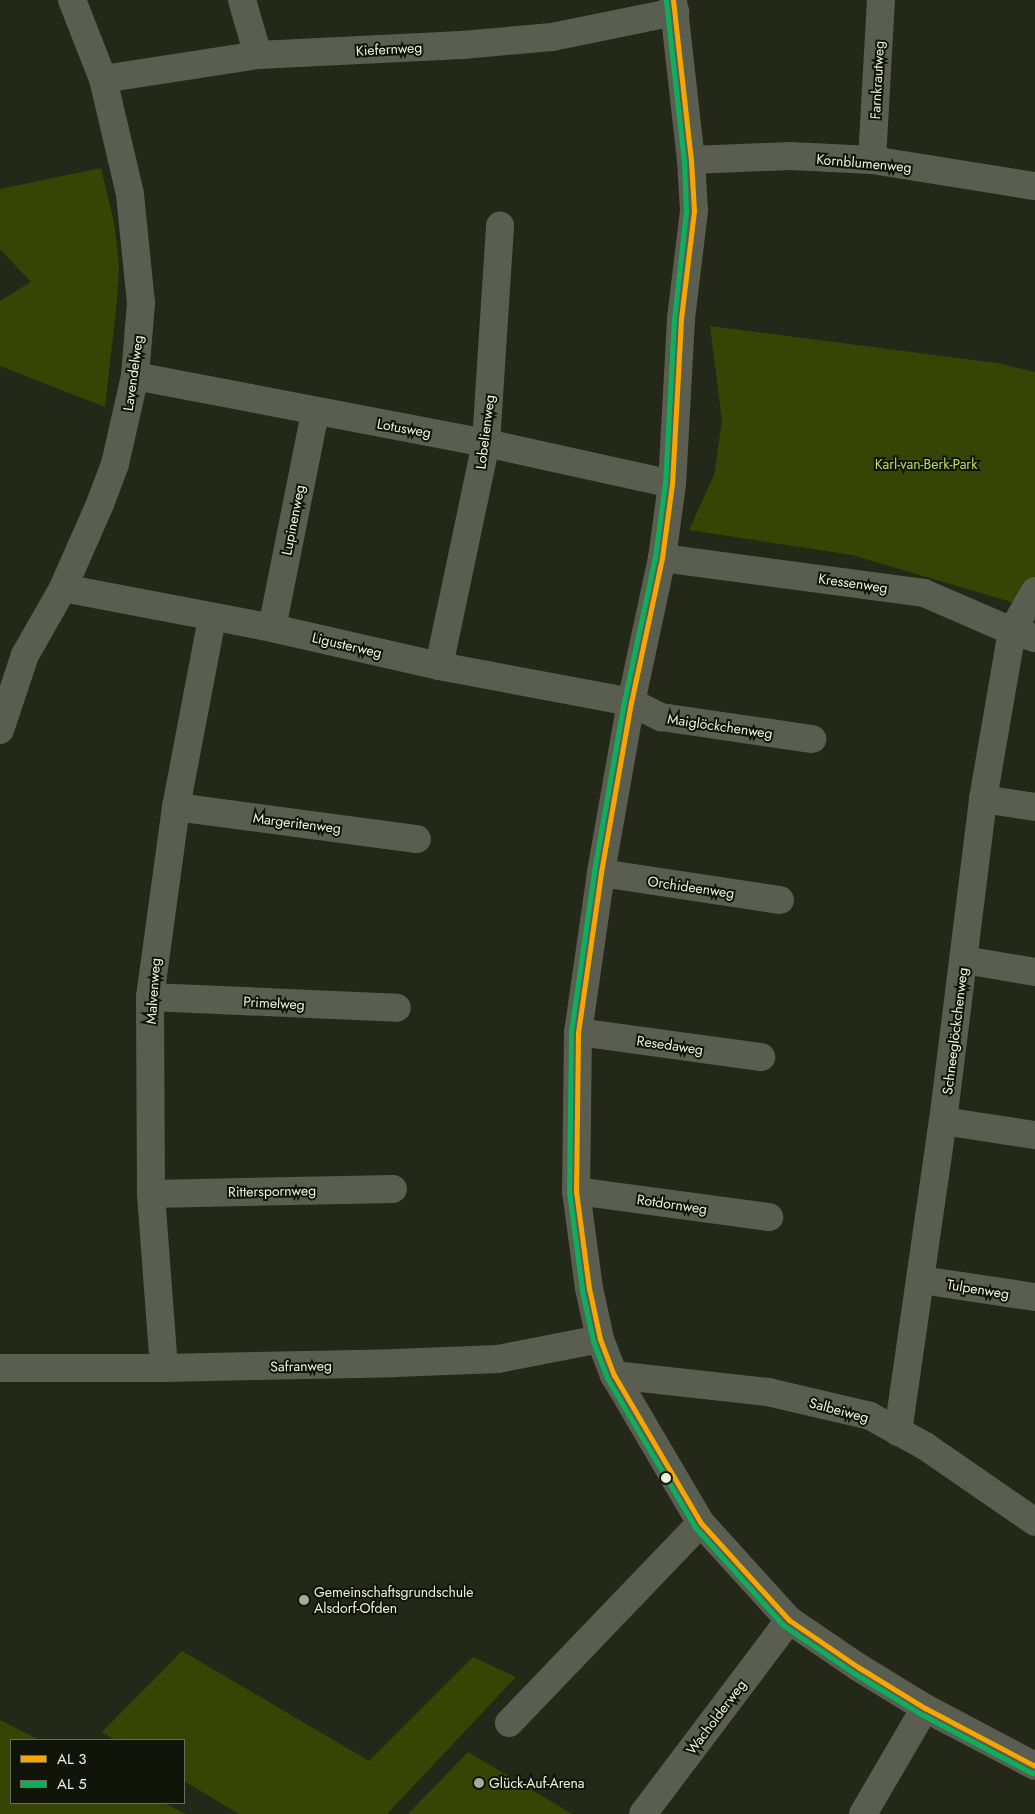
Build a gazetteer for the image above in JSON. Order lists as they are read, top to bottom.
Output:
{
  "streets": {
    "street": [
      "Kiefernweg",
      "Farnkrautweg",
      "Kornblumenweg",
      "Lavendelweg",
      "Lotusweg",
      "Lobelienweg",
      "Lupinenweg",
      "Kressenweg",
      "Ligusterweg",
      "Maiglöckchenweg",
      "Margeritenweg",
      "Orchideenweg",
      "Malvenweg",
      "Primelweg",
      "Schneeglöckchenweg",
      "Resedaweg",
      "Ritterspornweg",
      "Rotdornweg",
      "Tulpenweg",
      "Safranweg",
      "Salbeiweg",
      "Wacholderweg"
    ]
  },
  "crossings": [
    ["Kiefernweg", "Lavendelweg"],
    ["Farnkrautweg", "Kornblumenweg"],
    ["Lavendelweg", "Lotusweg"],
    ["Lavendelweg", "Ligusterweg"],
    ["Lotusweg", "Lobelienweg"],
    ["Lotusweg", "Lupinenweg"],
    ["Lobelienweg", "Ligusterweg"],
    ["Lupinenweg", "Ligusterweg"],
    ["Kressenweg", "Schneeglöckchenweg"],
    ["Ligusterweg", "Maiglöckchenweg"],
    ["Ligusterweg", "Malvenweg"],
    ["Margeritenweg", "Malvenweg"],
    ["Malvenweg", "Primelweg"],
    ["Malvenweg", "Ritterspornweg"],
    ["Malvenweg", "Safranweg"],
    ["Schneeglöckchenweg", "Tulpenweg"],
    ["Schneeglöckchenweg", "Salbeiweg"]
  ],
  "parks": ["Karl-van-Berk-Park"],
  "places": ["Gemeinschaftsgrundschule Alsdorf-Ofden", "Glück-Auf-Arena"],
  "legend": ["AL 3", "AL 5"]
}
